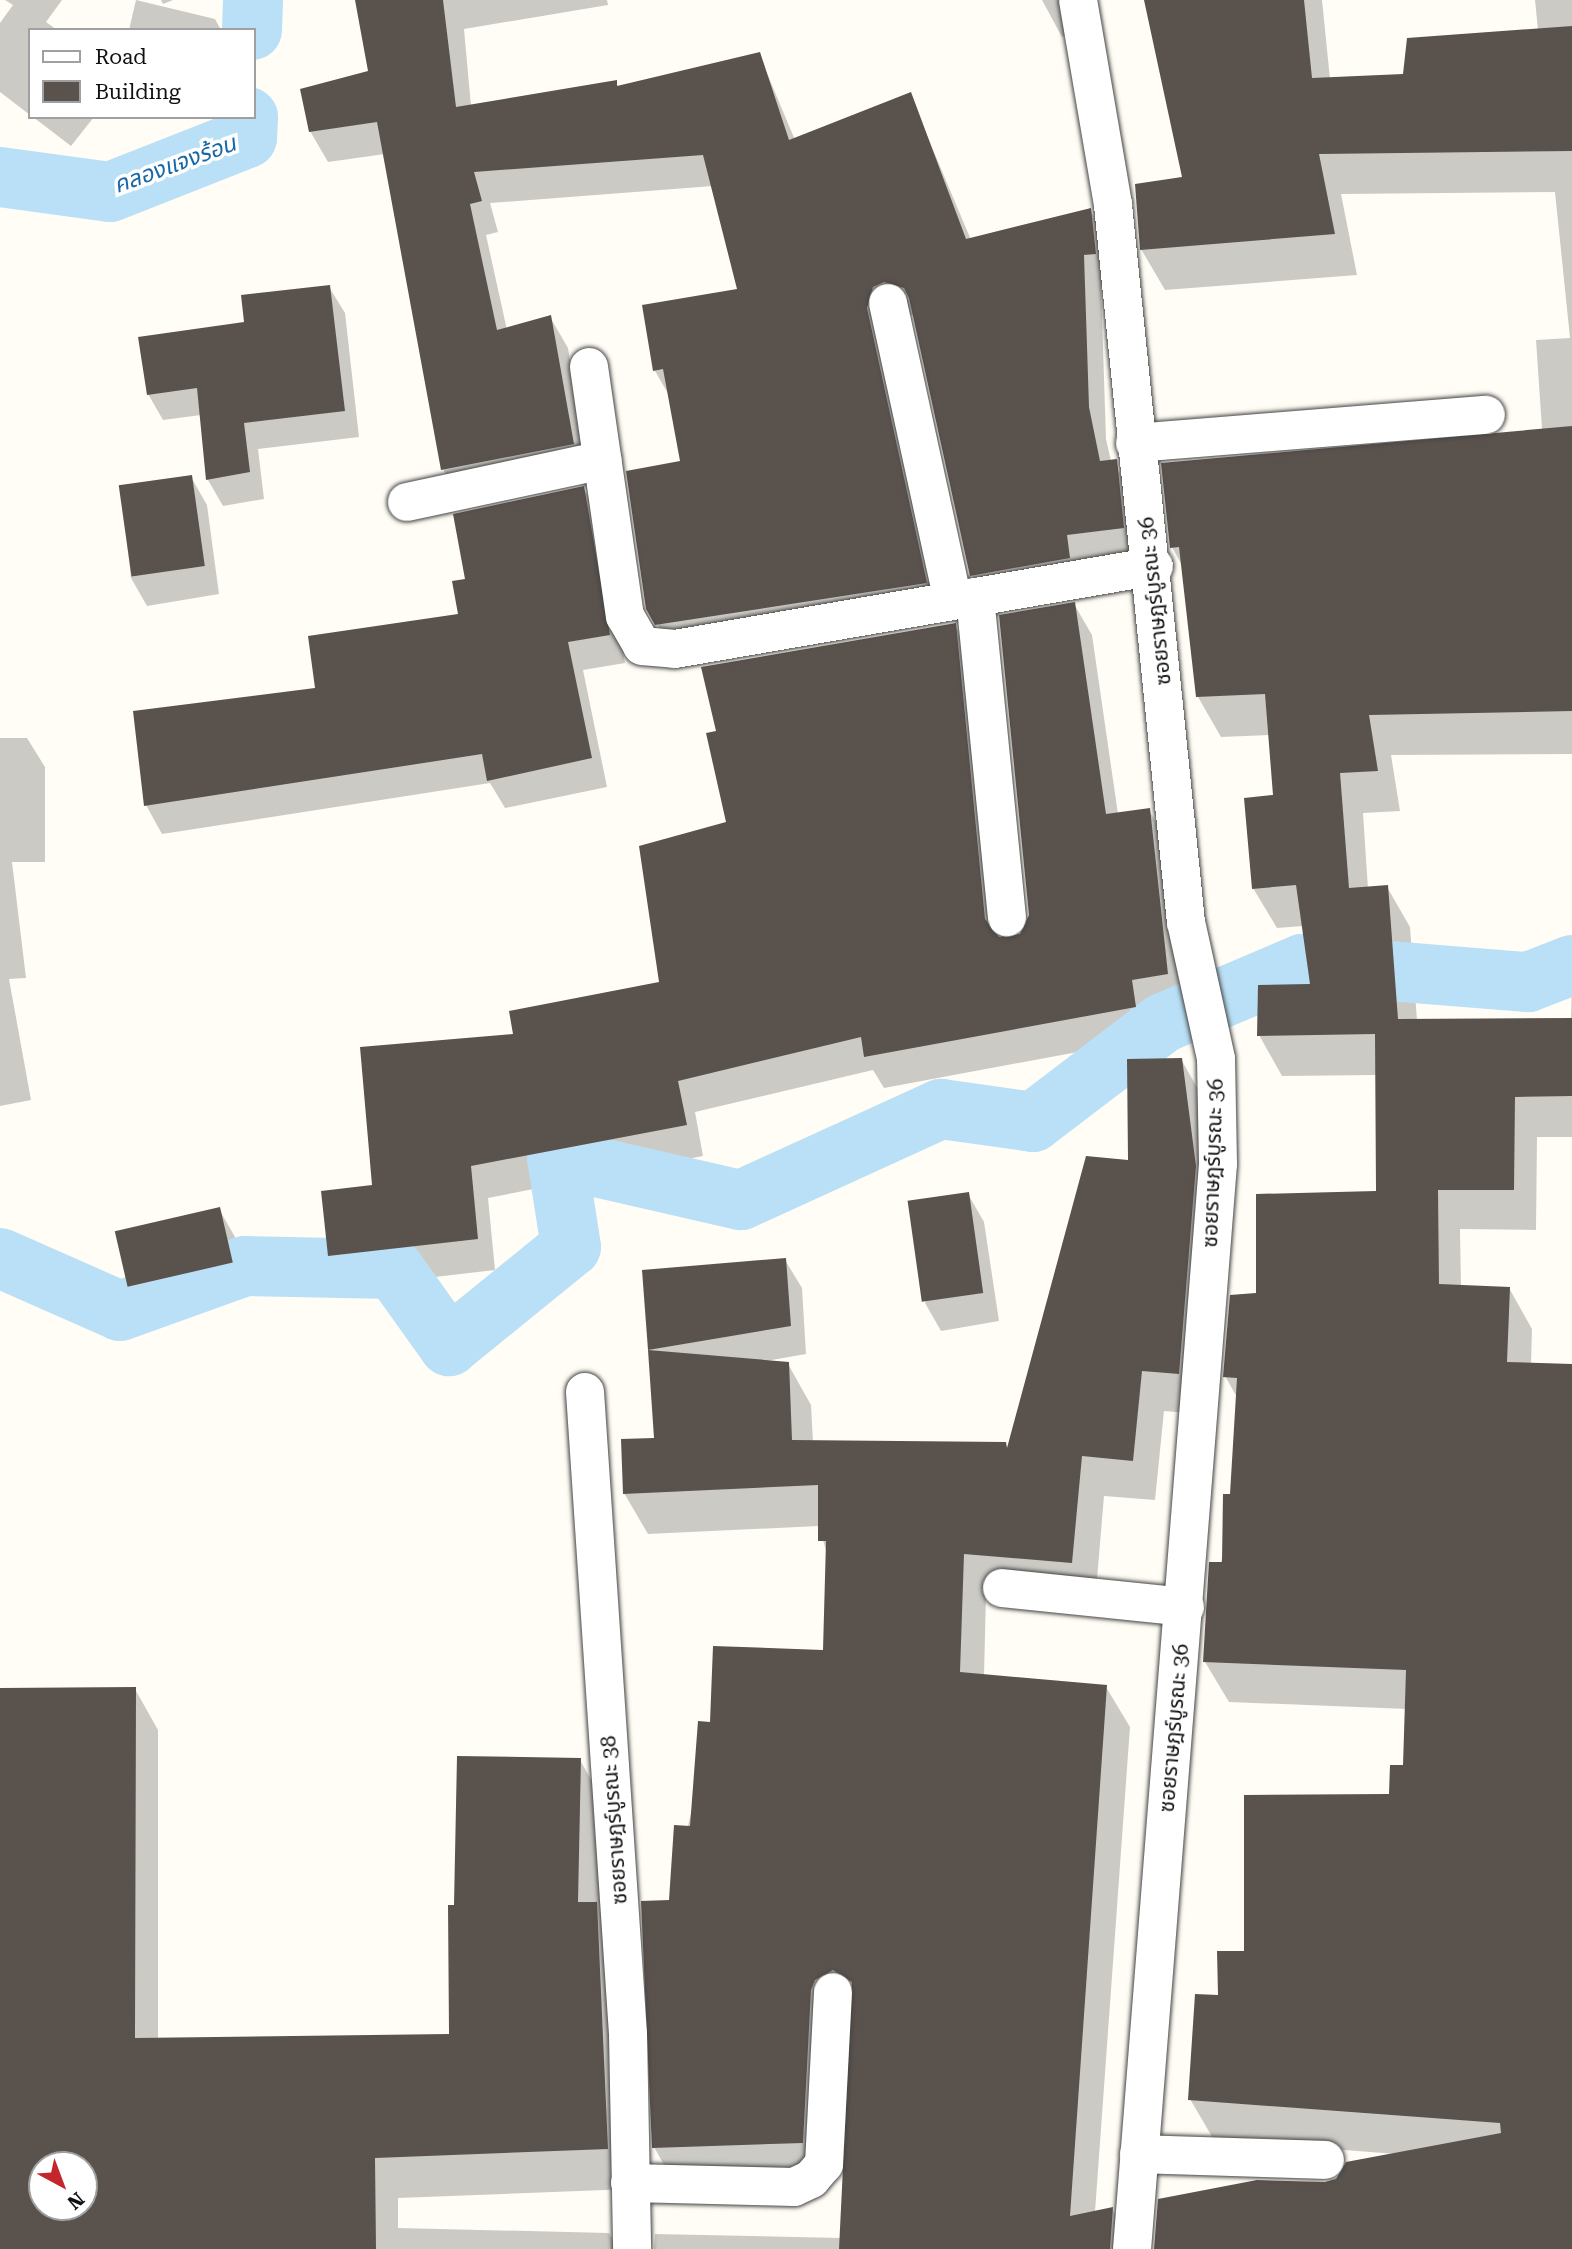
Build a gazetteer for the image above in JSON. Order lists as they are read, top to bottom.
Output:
{
  "streets": {
    "street": ["ซอยราษฎร์บูรณะ 36", "ซอยราษฎร์บูรณะ 38"]
  },
  "water": ["คลองแจงร้อน"],
  "legend": ["Road", "Building"],
  "north": "bottom right"
}
